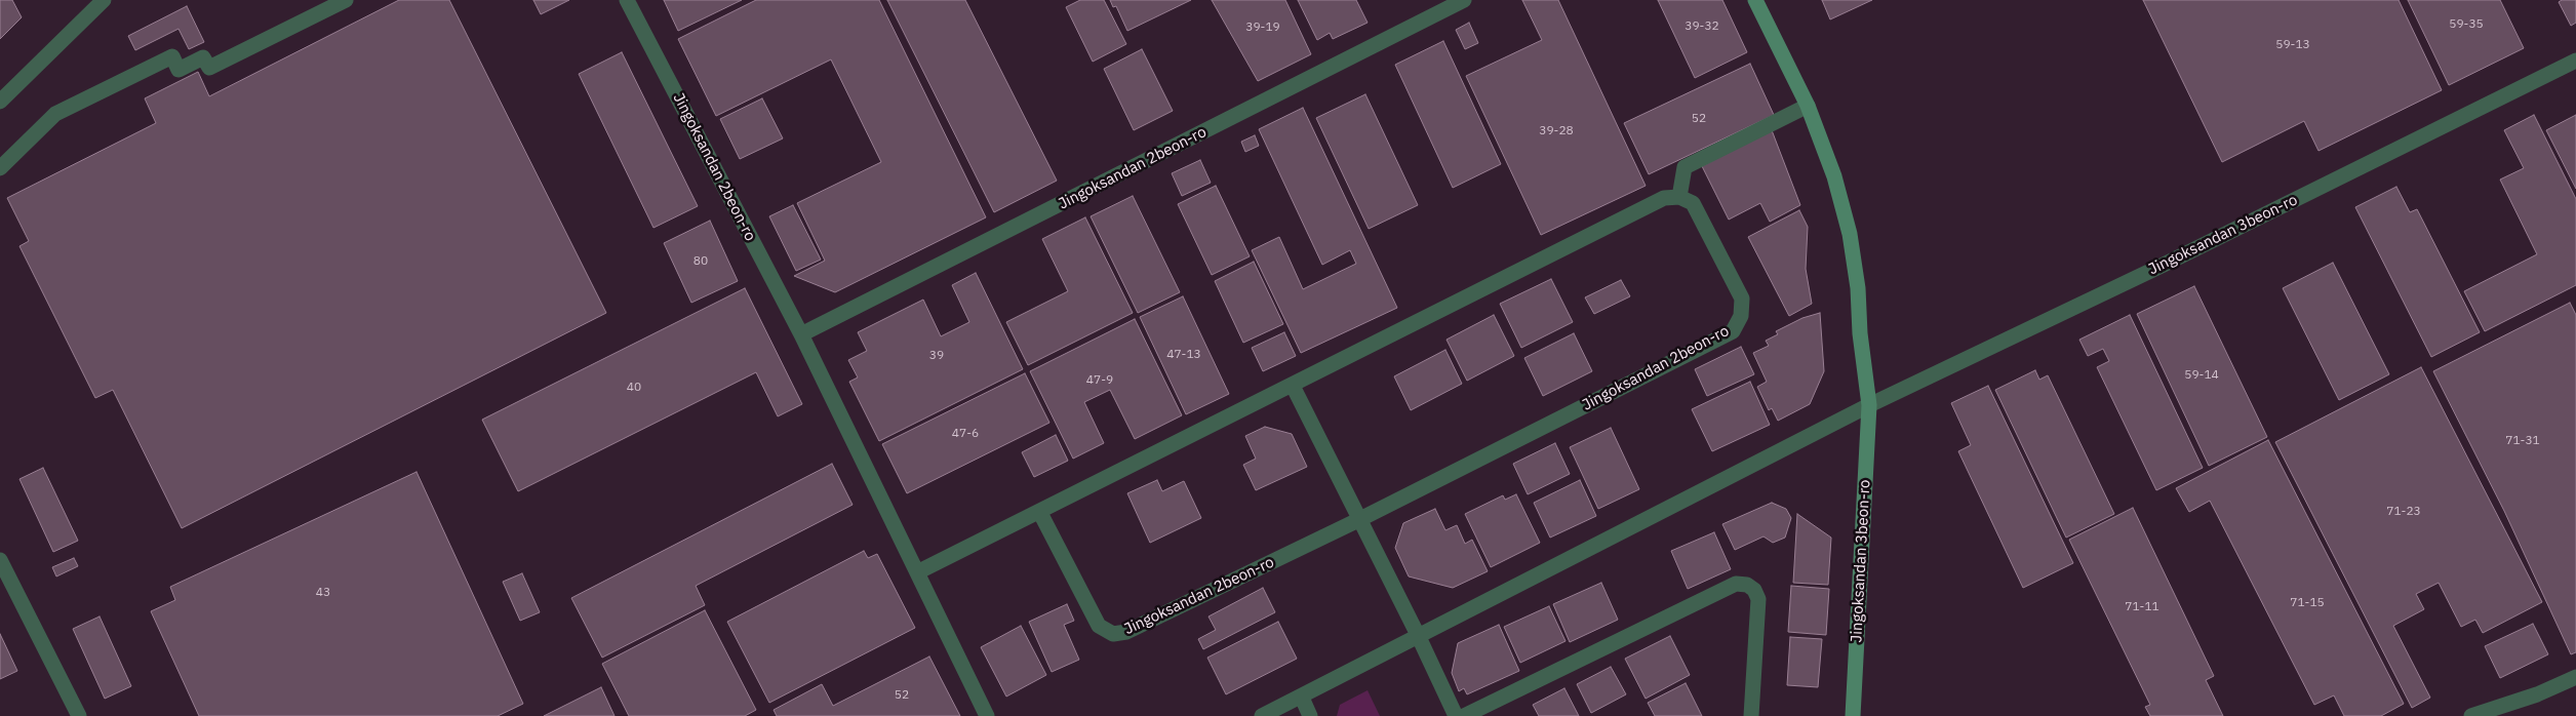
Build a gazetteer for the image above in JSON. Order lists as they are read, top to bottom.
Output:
{
  "streets": {
    "street": ["Jingoksandan 2beon-ro", "Jingoksandan 3beon-ro"]
  },
  "house_numbers": [
    "59-35",
    "39-32",
    "39-19",
    "59-13",
    "52",
    "39-28",
    "80",
    "47-13",
    "39",
    "59-14",
    "47-9",
    "40",
    "47-6",
    "71-31",
    "71-23",
    "43",
    "71-15",
    "71-11",
    "52"
  ]
}
